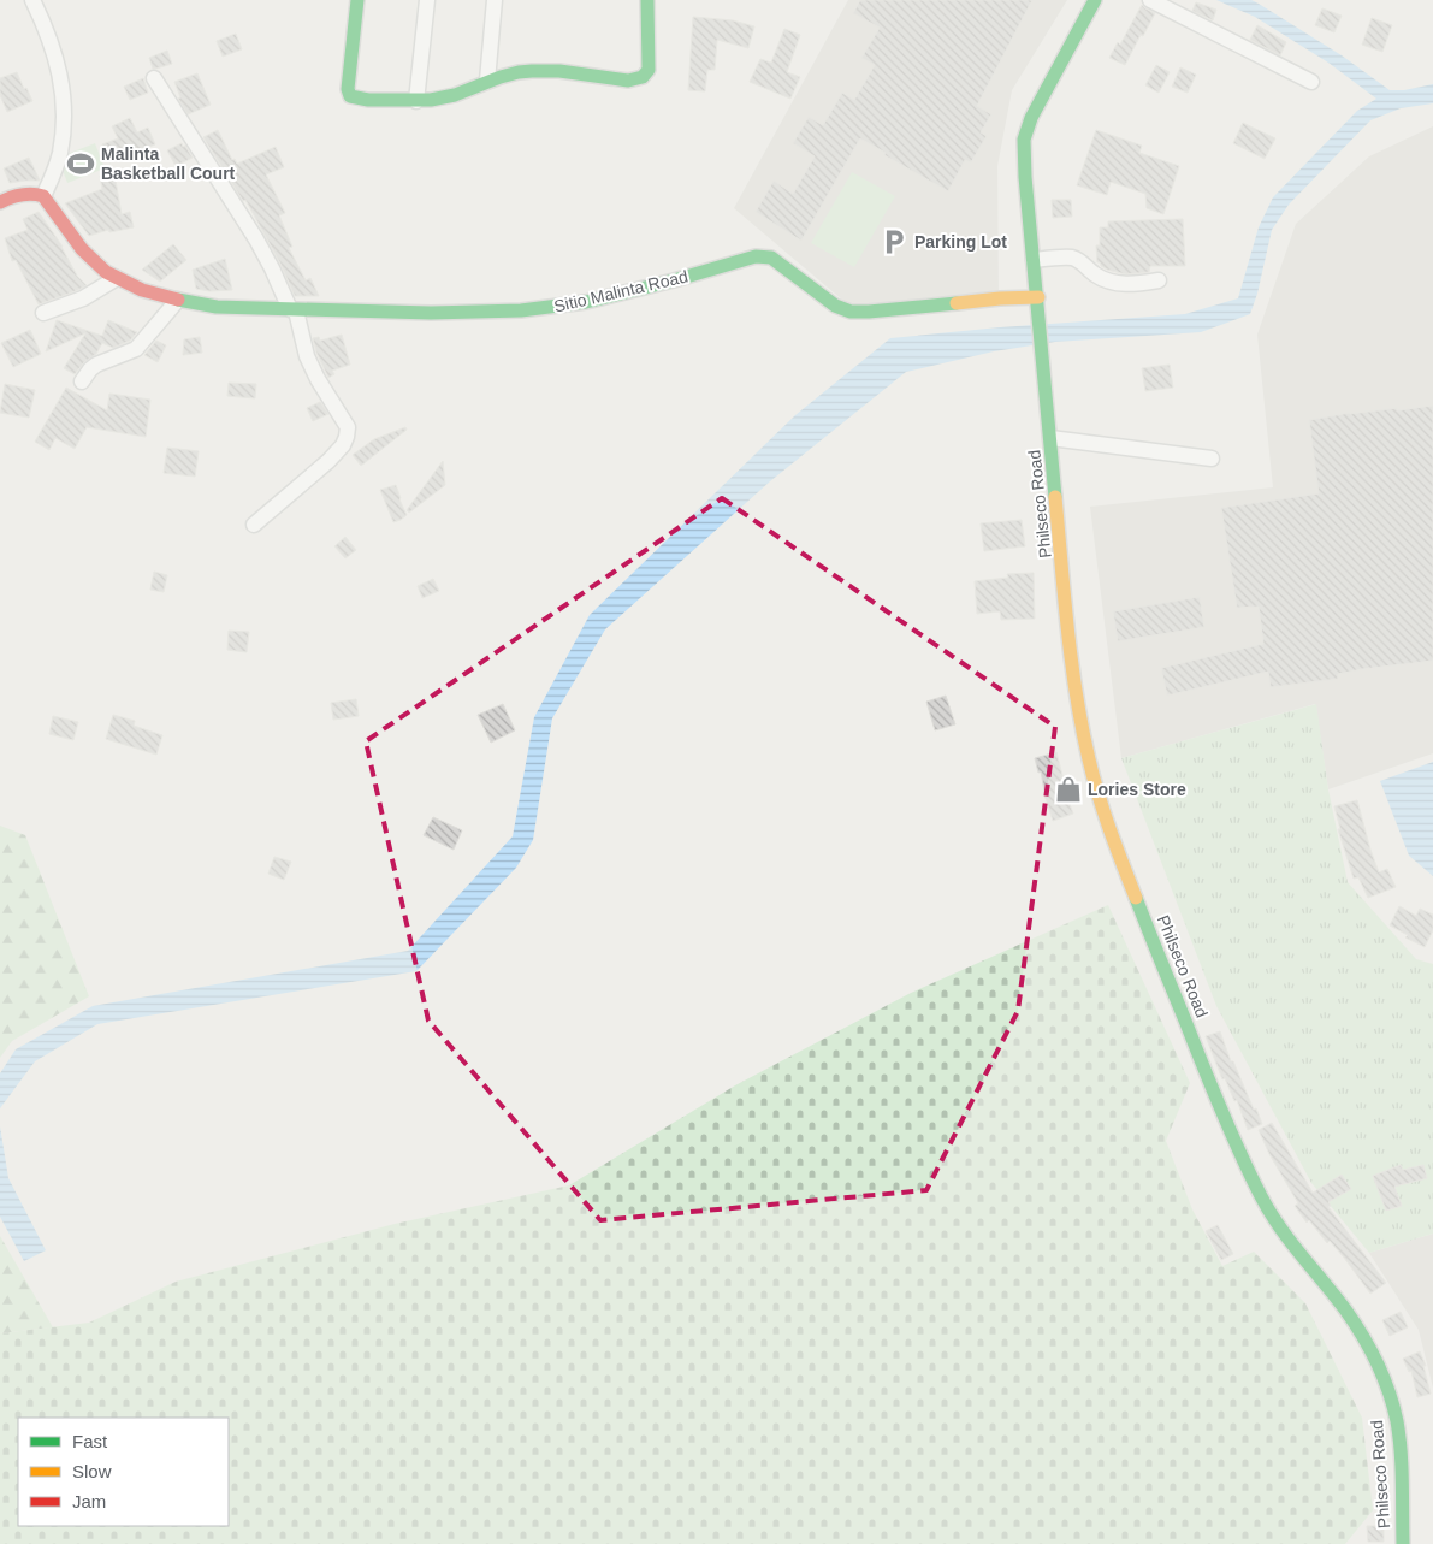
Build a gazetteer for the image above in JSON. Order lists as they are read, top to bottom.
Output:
{
  "streets": {
    "street": ["Sitio Malinta Road", "Philseco Road"]
  },
  "crossings": [
    ["Sitio Malinta Road", "Philseco Road"]
  ],
  "places": {
    "sports": ["Malinta Basketball Court"],
    "parking": ["Parking Lot"],
    "shop": ["Lories Store"]
  },
  "legend": ["Fast", "Slow", "Jam"]
}
